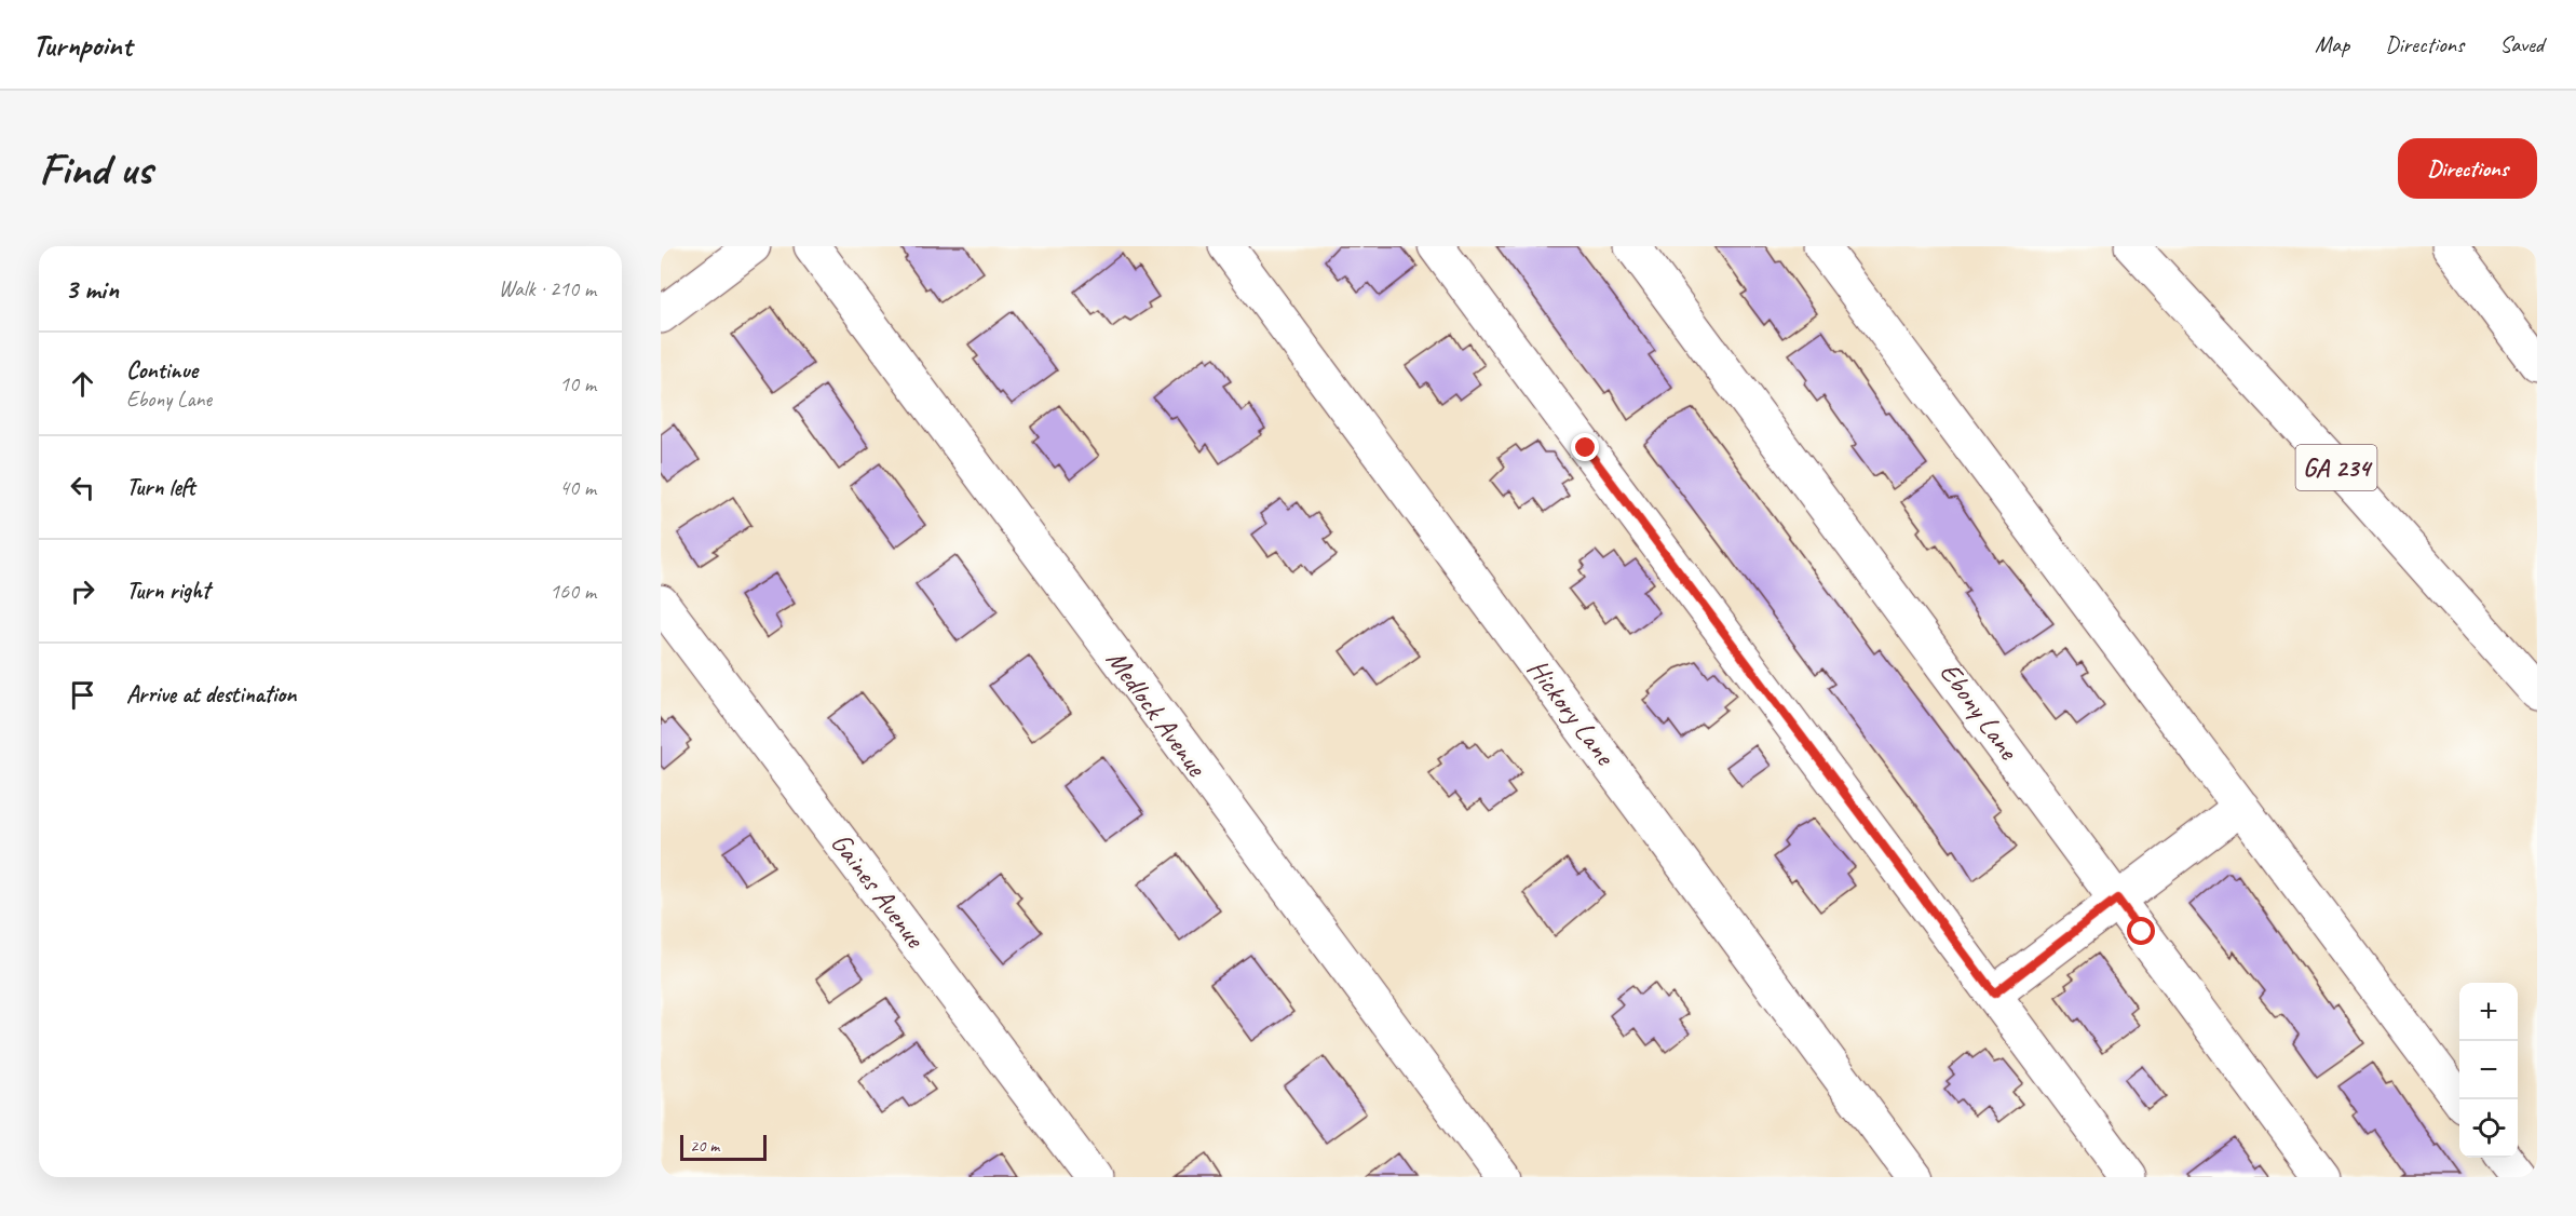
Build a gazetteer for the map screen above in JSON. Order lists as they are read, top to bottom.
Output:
{
  "streets": {
    "street": [
      "GA 234",
      "Ebony Lane",
      "Hickory Lane",
      "Medlock Avenue",
      "Gaines Avenue"
    ]
  },
  "scale_bar": "20 m",
  "page": {
    "header": "Turnpoint",
    "nav": ["Map", "Directions", "Saved"],
    "buttons": "Directions",
    "title": "Find us",
    "heading": ["3 min", "Walk · 210 m"],
    "list": [
      ["Continue", "Ebony Lane", "10 m"],
      ["Turn left", "40 m"],
      ["Turn right", "160 m"],
      "Arrive at destination"
    ],
    "map_buttons": ["+", "−"],
    "scale": "20 m"
  }
}
